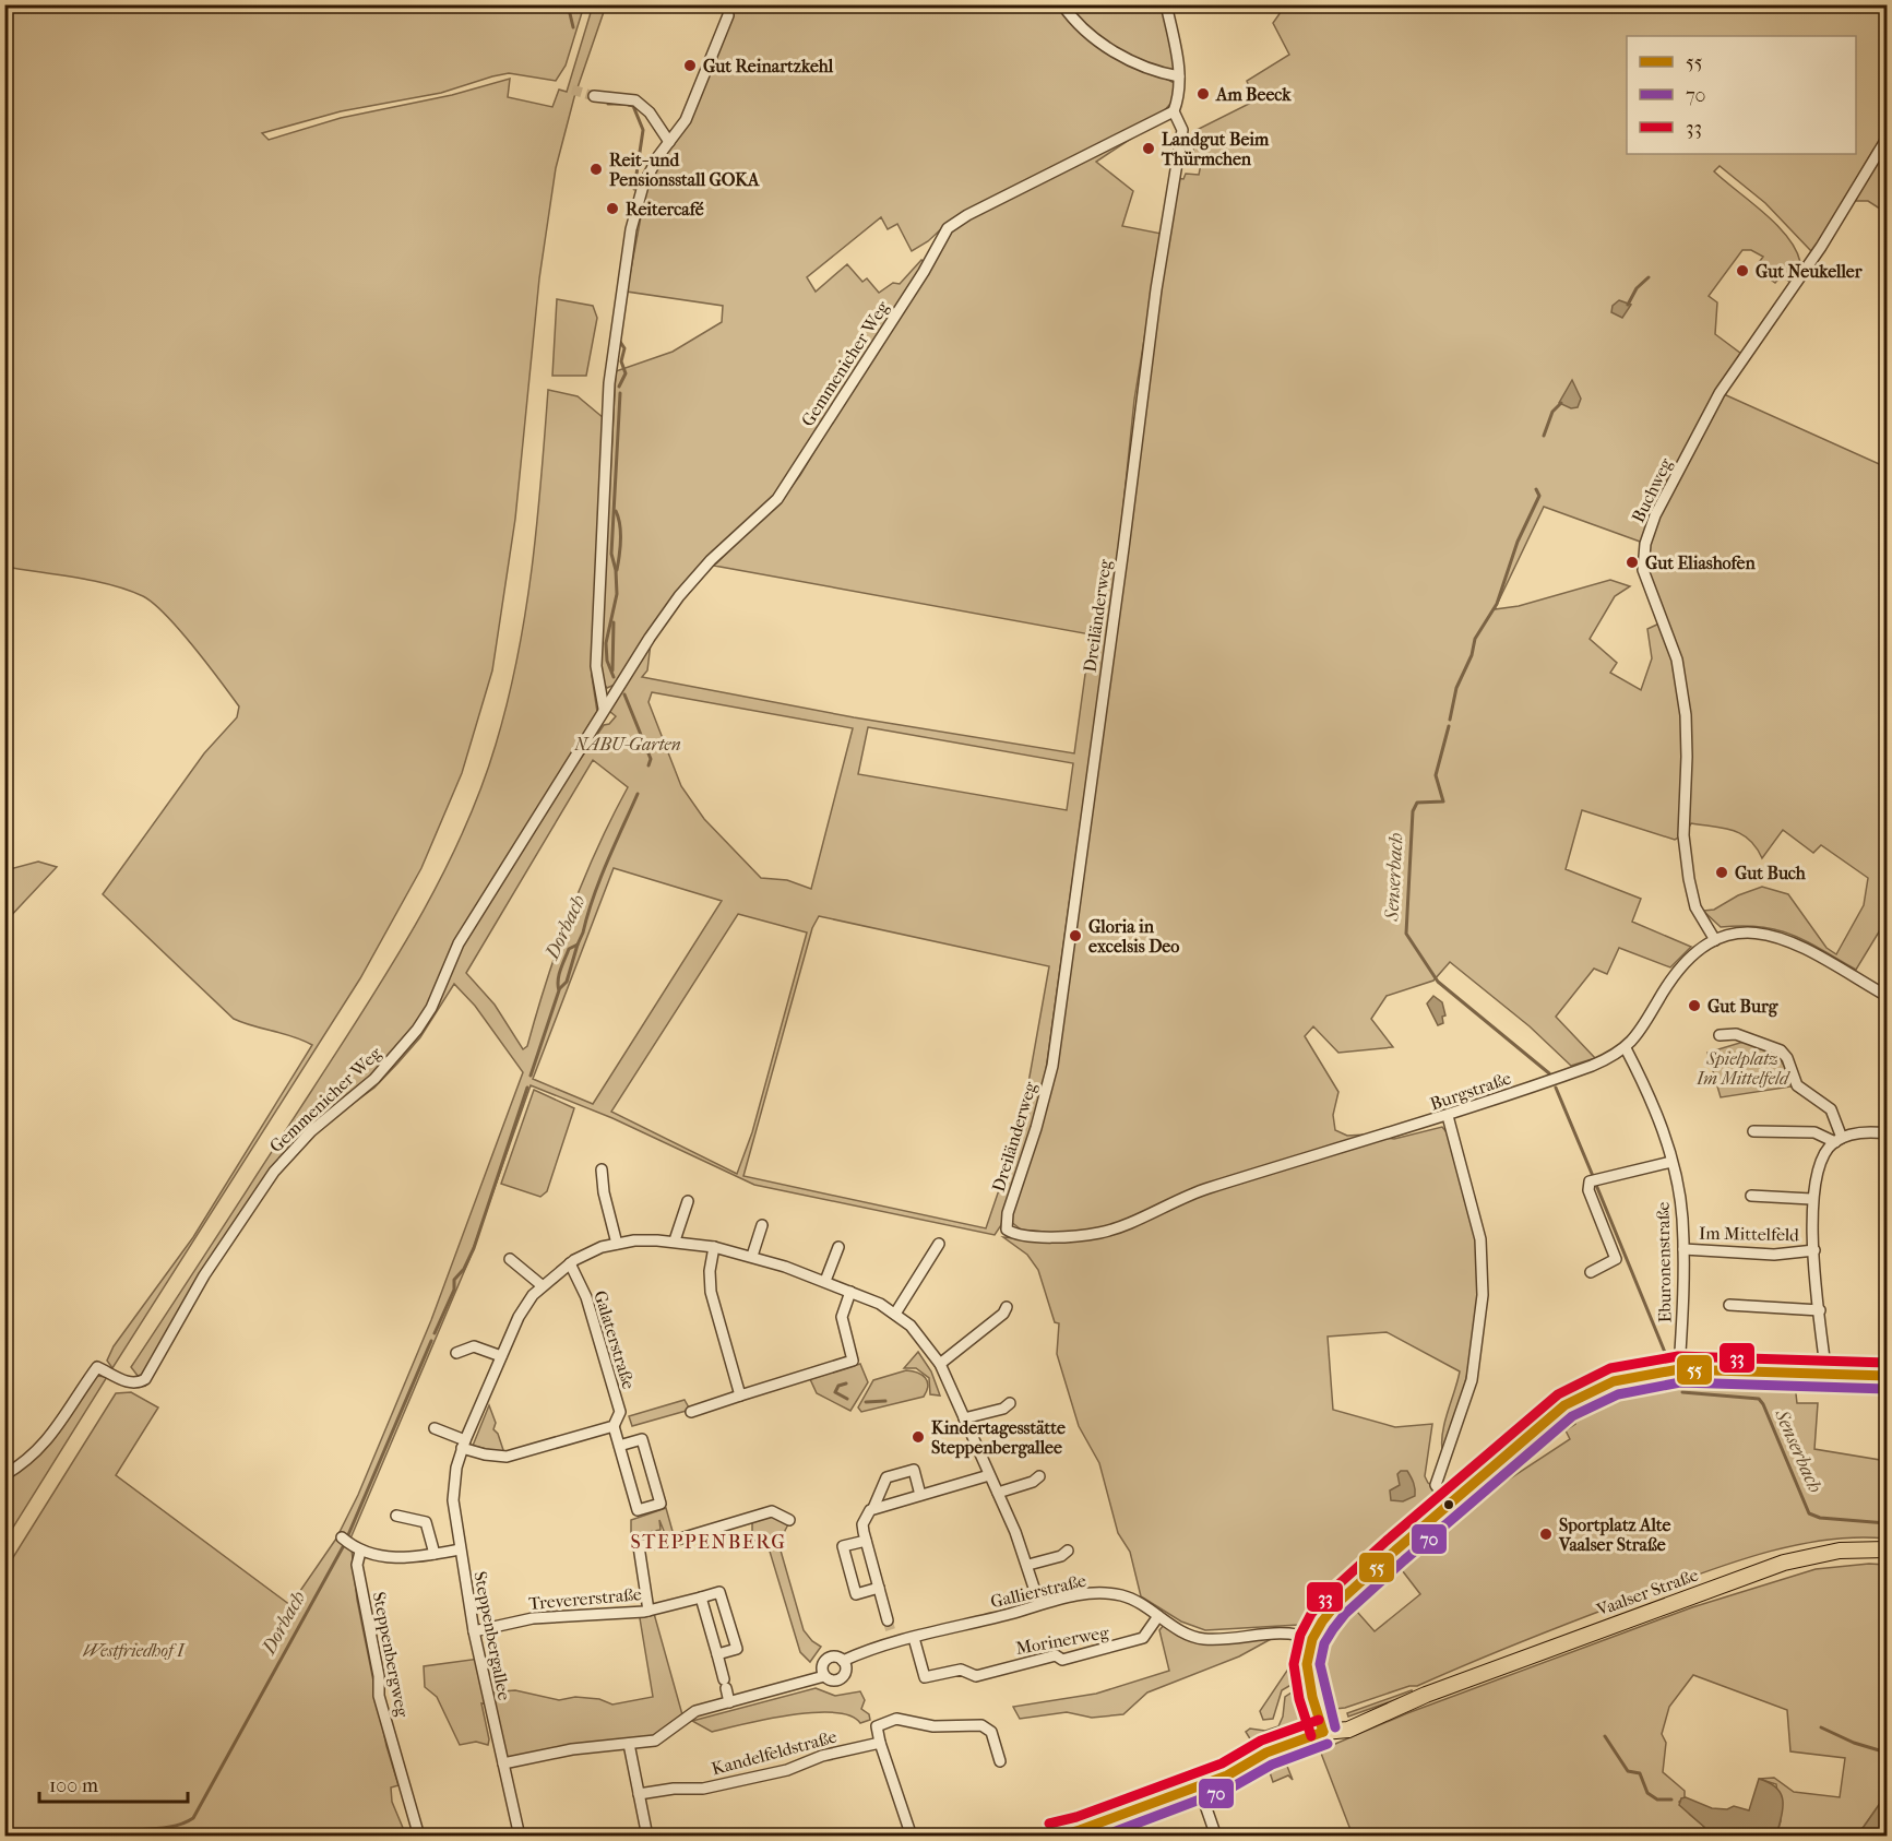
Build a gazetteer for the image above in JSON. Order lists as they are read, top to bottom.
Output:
{
  "streets": {
    "main road": ["Vaalser Straße"],
    "street": [
      "Gemmenicher Weg",
      "Buchweg",
      "Dreiländerweg",
      "Burgstraße",
      "Im Mittelfeld",
      "Eburonenstraße",
      "Galaterstraße",
      "Gallierstraße",
      "Trevererstraße",
      "Steppenbergallee",
      "Morinerweg",
      "Steppenbergweg",
      "Kandelfeldstraße"
    ]
  },
  "crossings": [
    ["Gemmenicher Weg", "Dreiländerweg"],
    ["Buchweg", "Burgstraße"],
    ["Dreiländerweg", "Burgstraße"],
    ["Burgstraße", "Eburonenstraße"],
    ["Im Mittelfeld", "Eburonenstraße"],
    ["Galaterstraße", "Steppenbergallee"],
    ["Gallierstraße", "Steppenbergallee"],
    ["Gallierstraße", "Morinerweg"],
    ["Trevererstraße", "Steppenbergallee"]
  ],
  "districts": ["STEPPENBERG"],
  "water": ["Senserbach", "Dorbach"],
  "parks": ["NABU-Garten", "Spielplatz Im Mittelfeld", "Westfriedhof I"],
  "places": [
    "Gut Reinartzkehl",
    "Am Beeck",
    "Landgut Beim Thürmchen",
    "Reit- und Pensionsstall GOKA",
    "Reitercafé",
    "Gut Neukeller",
    "Gut Eliashofen",
    "Gut Buch",
    "Gloria in excelsis Deo",
    "Gut Burg",
    "Kindertagesstätte Steppenbergallee",
    "Sportplatz Alte Vaalser Straße"
  ],
  "lines": ["transit line 33", "transit line 55", "transit line 70"],
  "legend": ["55", "70", "33"],
  "scale_bar": "100 m"
}
